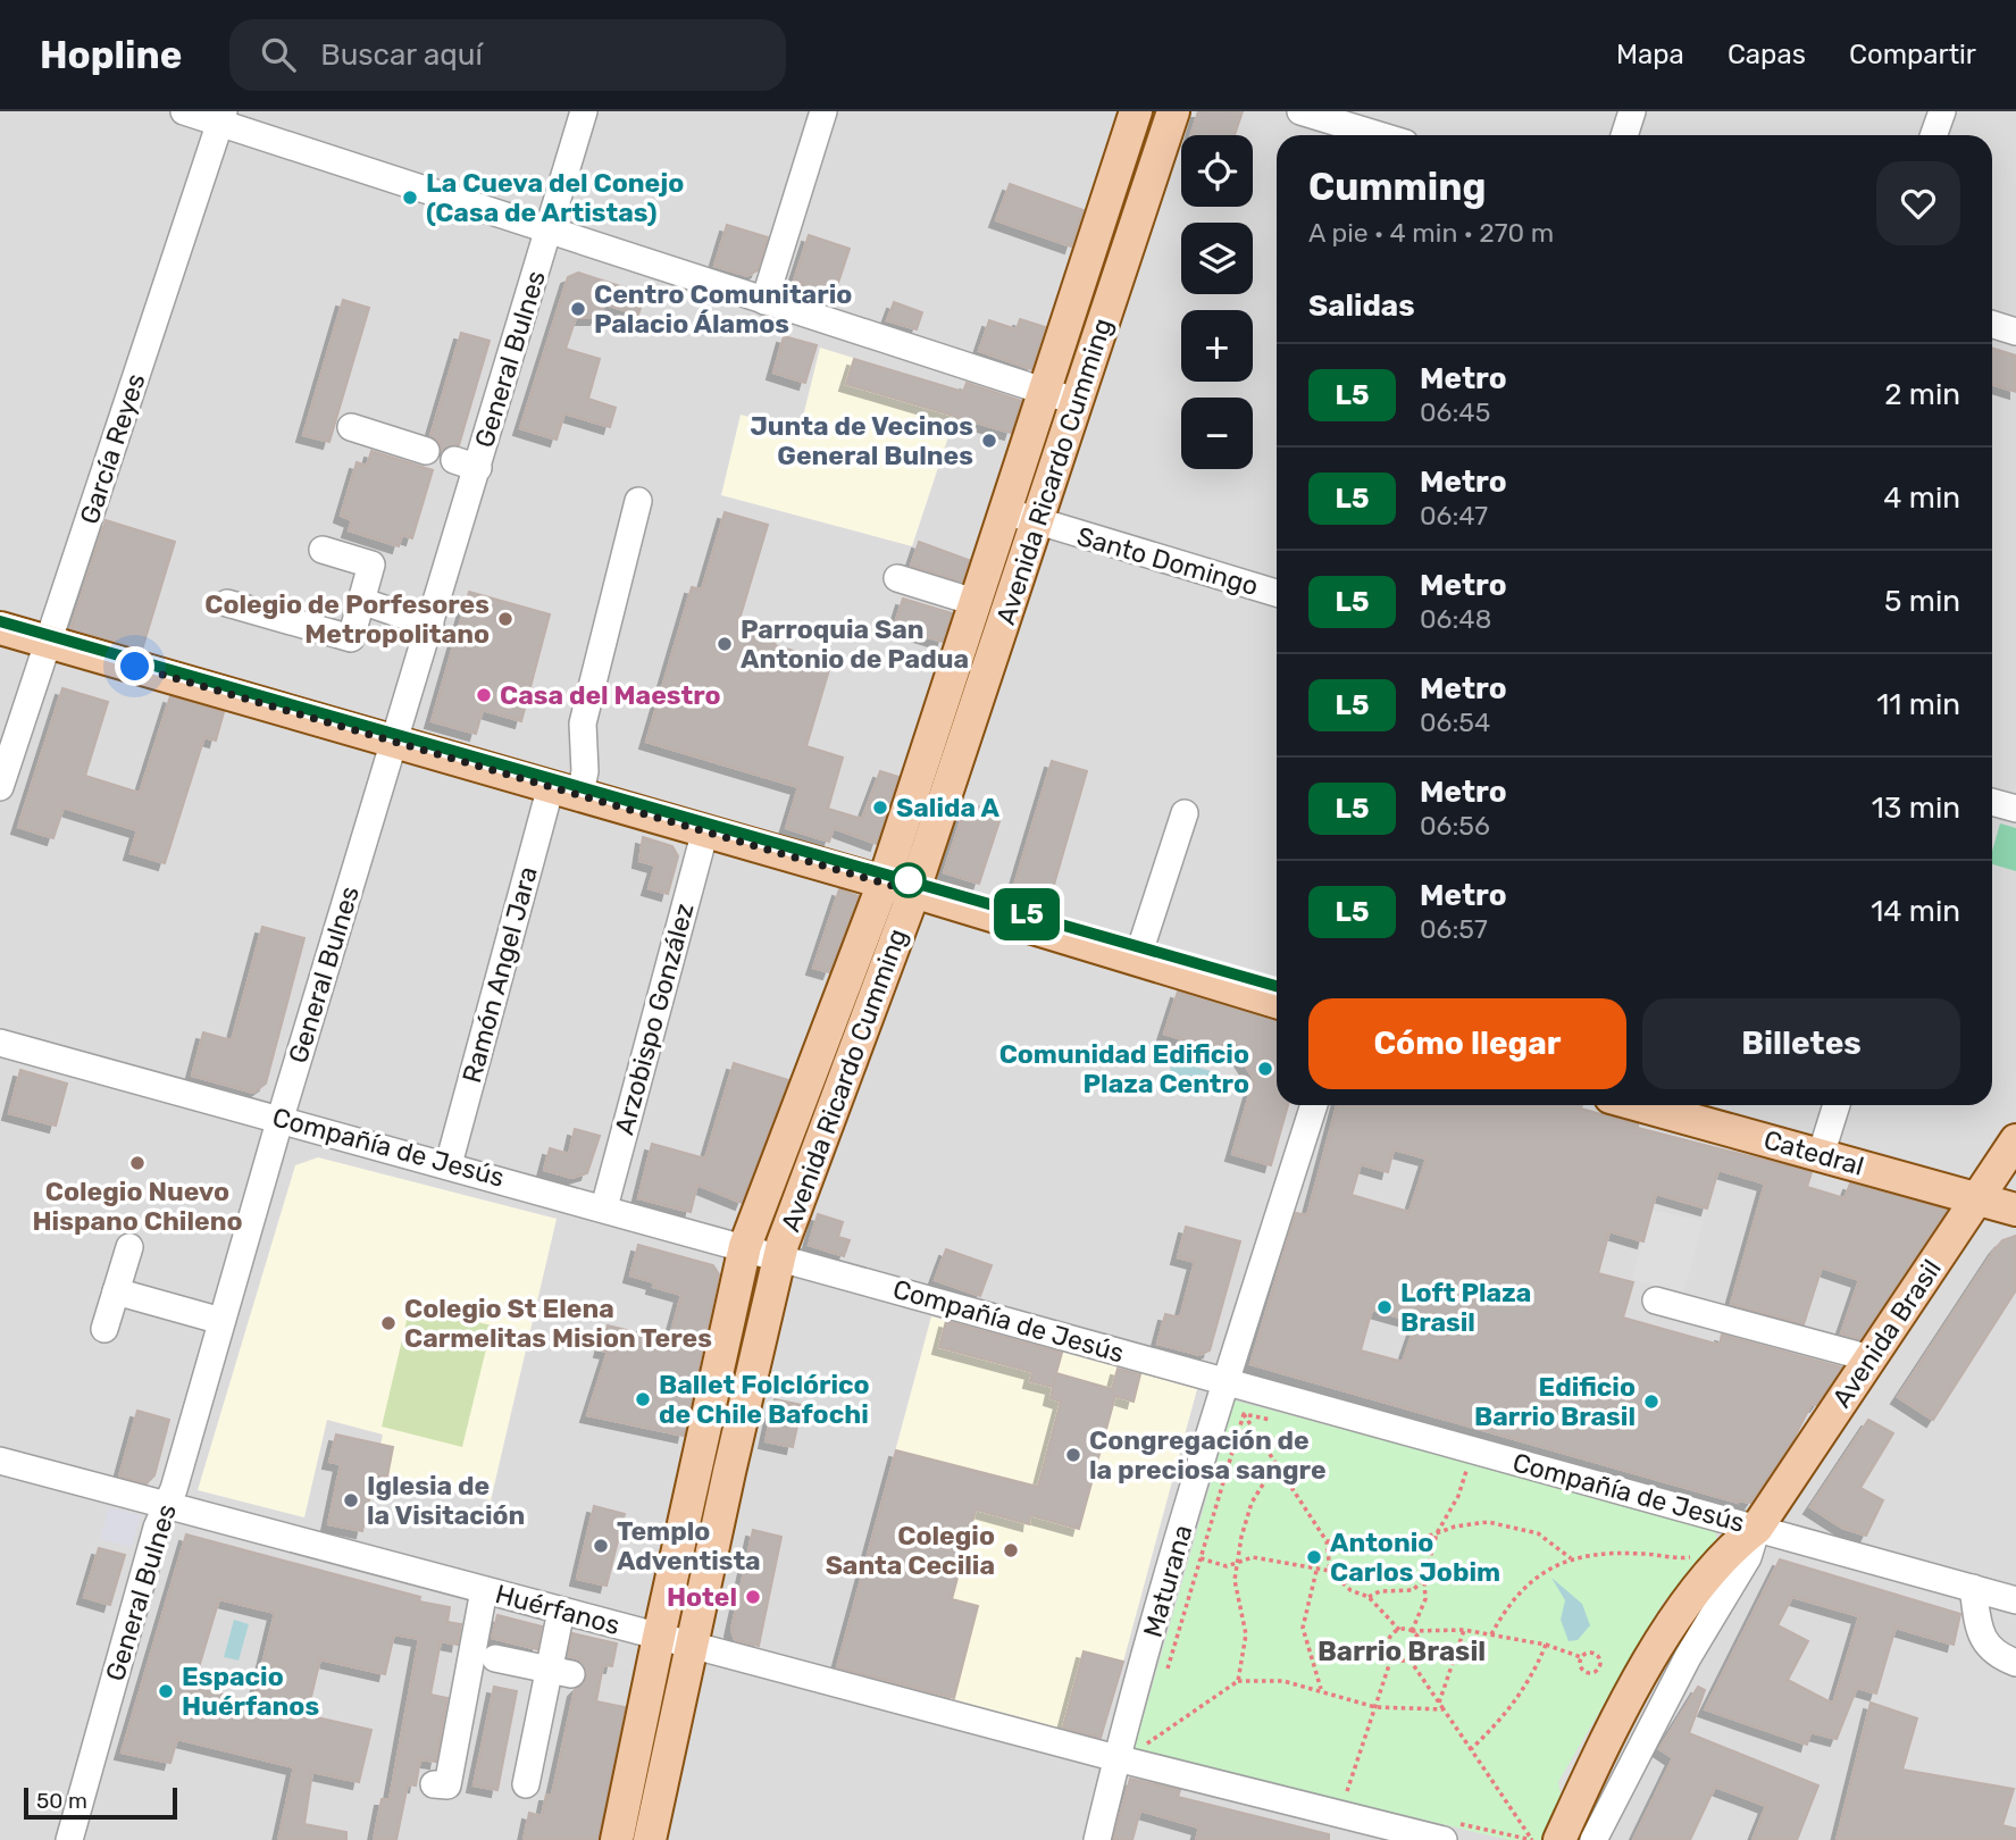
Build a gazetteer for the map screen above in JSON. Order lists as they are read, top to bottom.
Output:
{
  "streets": {
    "main road": ["Avenida Ricardo Cumming", "Catedral", "Avenida Brasil"],
    "street": [
      "General Bulnes",
      "García Reyes",
      "Santo Domingo",
      "Ramón Angel Jara",
      "Arzobispo González",
      "Compañía de Jesús",
      "Maturana",
      "Huérfanos"
    ]
  },
  "crossings": [
    ["General Bulnes", "Compañía de Jesús"],
    ["General Bulnes", "Huérfanos"],
    ["Avenida Ricardo Cumming", "Santo Domingo"],
    ["Avenida Ricardo Cumming", "Compañía de Jesús"],
    ["Avenida Ricardo Cumming", "Huérfanos"],
    ["Ramón Angel Jara", "Compañía de Jesús"],
    ["Arzobispo González", "Compañía de Jesús"],
    ["Compañía de Jesús", "Avenida Brasil"],
    ["Compañía de Jesús", "Maturana"],
    ["Catedral", "Avenida Brasil"],
    ["Maturana", "Huérfanos"]
  ],
  "districts": ["Barrio Brasil"],
  "places": [
    "La Cueva del Conejo (Casa de Artistas)",
    "Centro Comunitario Palacio Álamos",
    "Junta de Vecinos General Bulnes",
    "Colegio de Porfesores Metropolitano",
    "Parroquia San Antonio de Padua",
    "Casa del Maestro",
    "Salida A",
    "Comunidad Edificio Plaza Centro",
    "Colegio Nuevo Hispano Chileno",
    "Loft Plaza Brasil",
    "Colegio St Elena Carmelitas Mision Teres",
    "Ballet Folclórico de Chile Bafochi",
    "Edificio Barrio Brasil",
    "Congregación de la preciosa sangre",
    "Iglesia de la Visitación",
    "Templo Adventista",
    "Colegio Santa Cecilia",
    "Antonio Carlos Jobim",
    "Hotel",
    "Espacio Huérfanos"
  ],
  "lines": ["metro line L5"],
  "scale_bar": "50 m",
  "page": {
    "header": "Hopline",
    "search": "Buscar aquí",
    "nav": ["Mapa", "Capas", "Compartir"],
    "on_map": "L5",
    "map_buttons": ["+", "−"],
    "heading": [
      ["Cumming", "A pie · 4 min · 270 m"],
      "Salidas"
    ],
    "list": [
      {
        "mark": "L5",
        "name": "Metro",
        "note": "06:45",
        "value": "2 min"
      },
      {
        "mark": "L5",
        "name": "Metro",
        "note": "06:47",
        "value": "4 min"
      },
      {
        "mark": "L5",
        "name": "Metro",
        "note": "06:48",
        "value": "5 min"
      },
      {
        "mark": "L5",
        "name": "Metro",
        "note": "06:54",
        "value": "11 min"
      },
      {
        "mark": "L5",
        "name": "Metro",
        "note": "06:56",
        "value": "13 min"
      },
      {
        "mark": "L5",
        "name": "Metro",
        "note": "06:57",
        "value": "14 min"
      }
    ],
    "buttons": ["Cómo llegar", "Billetes"],
    "scale": "50 m"
  }
}
